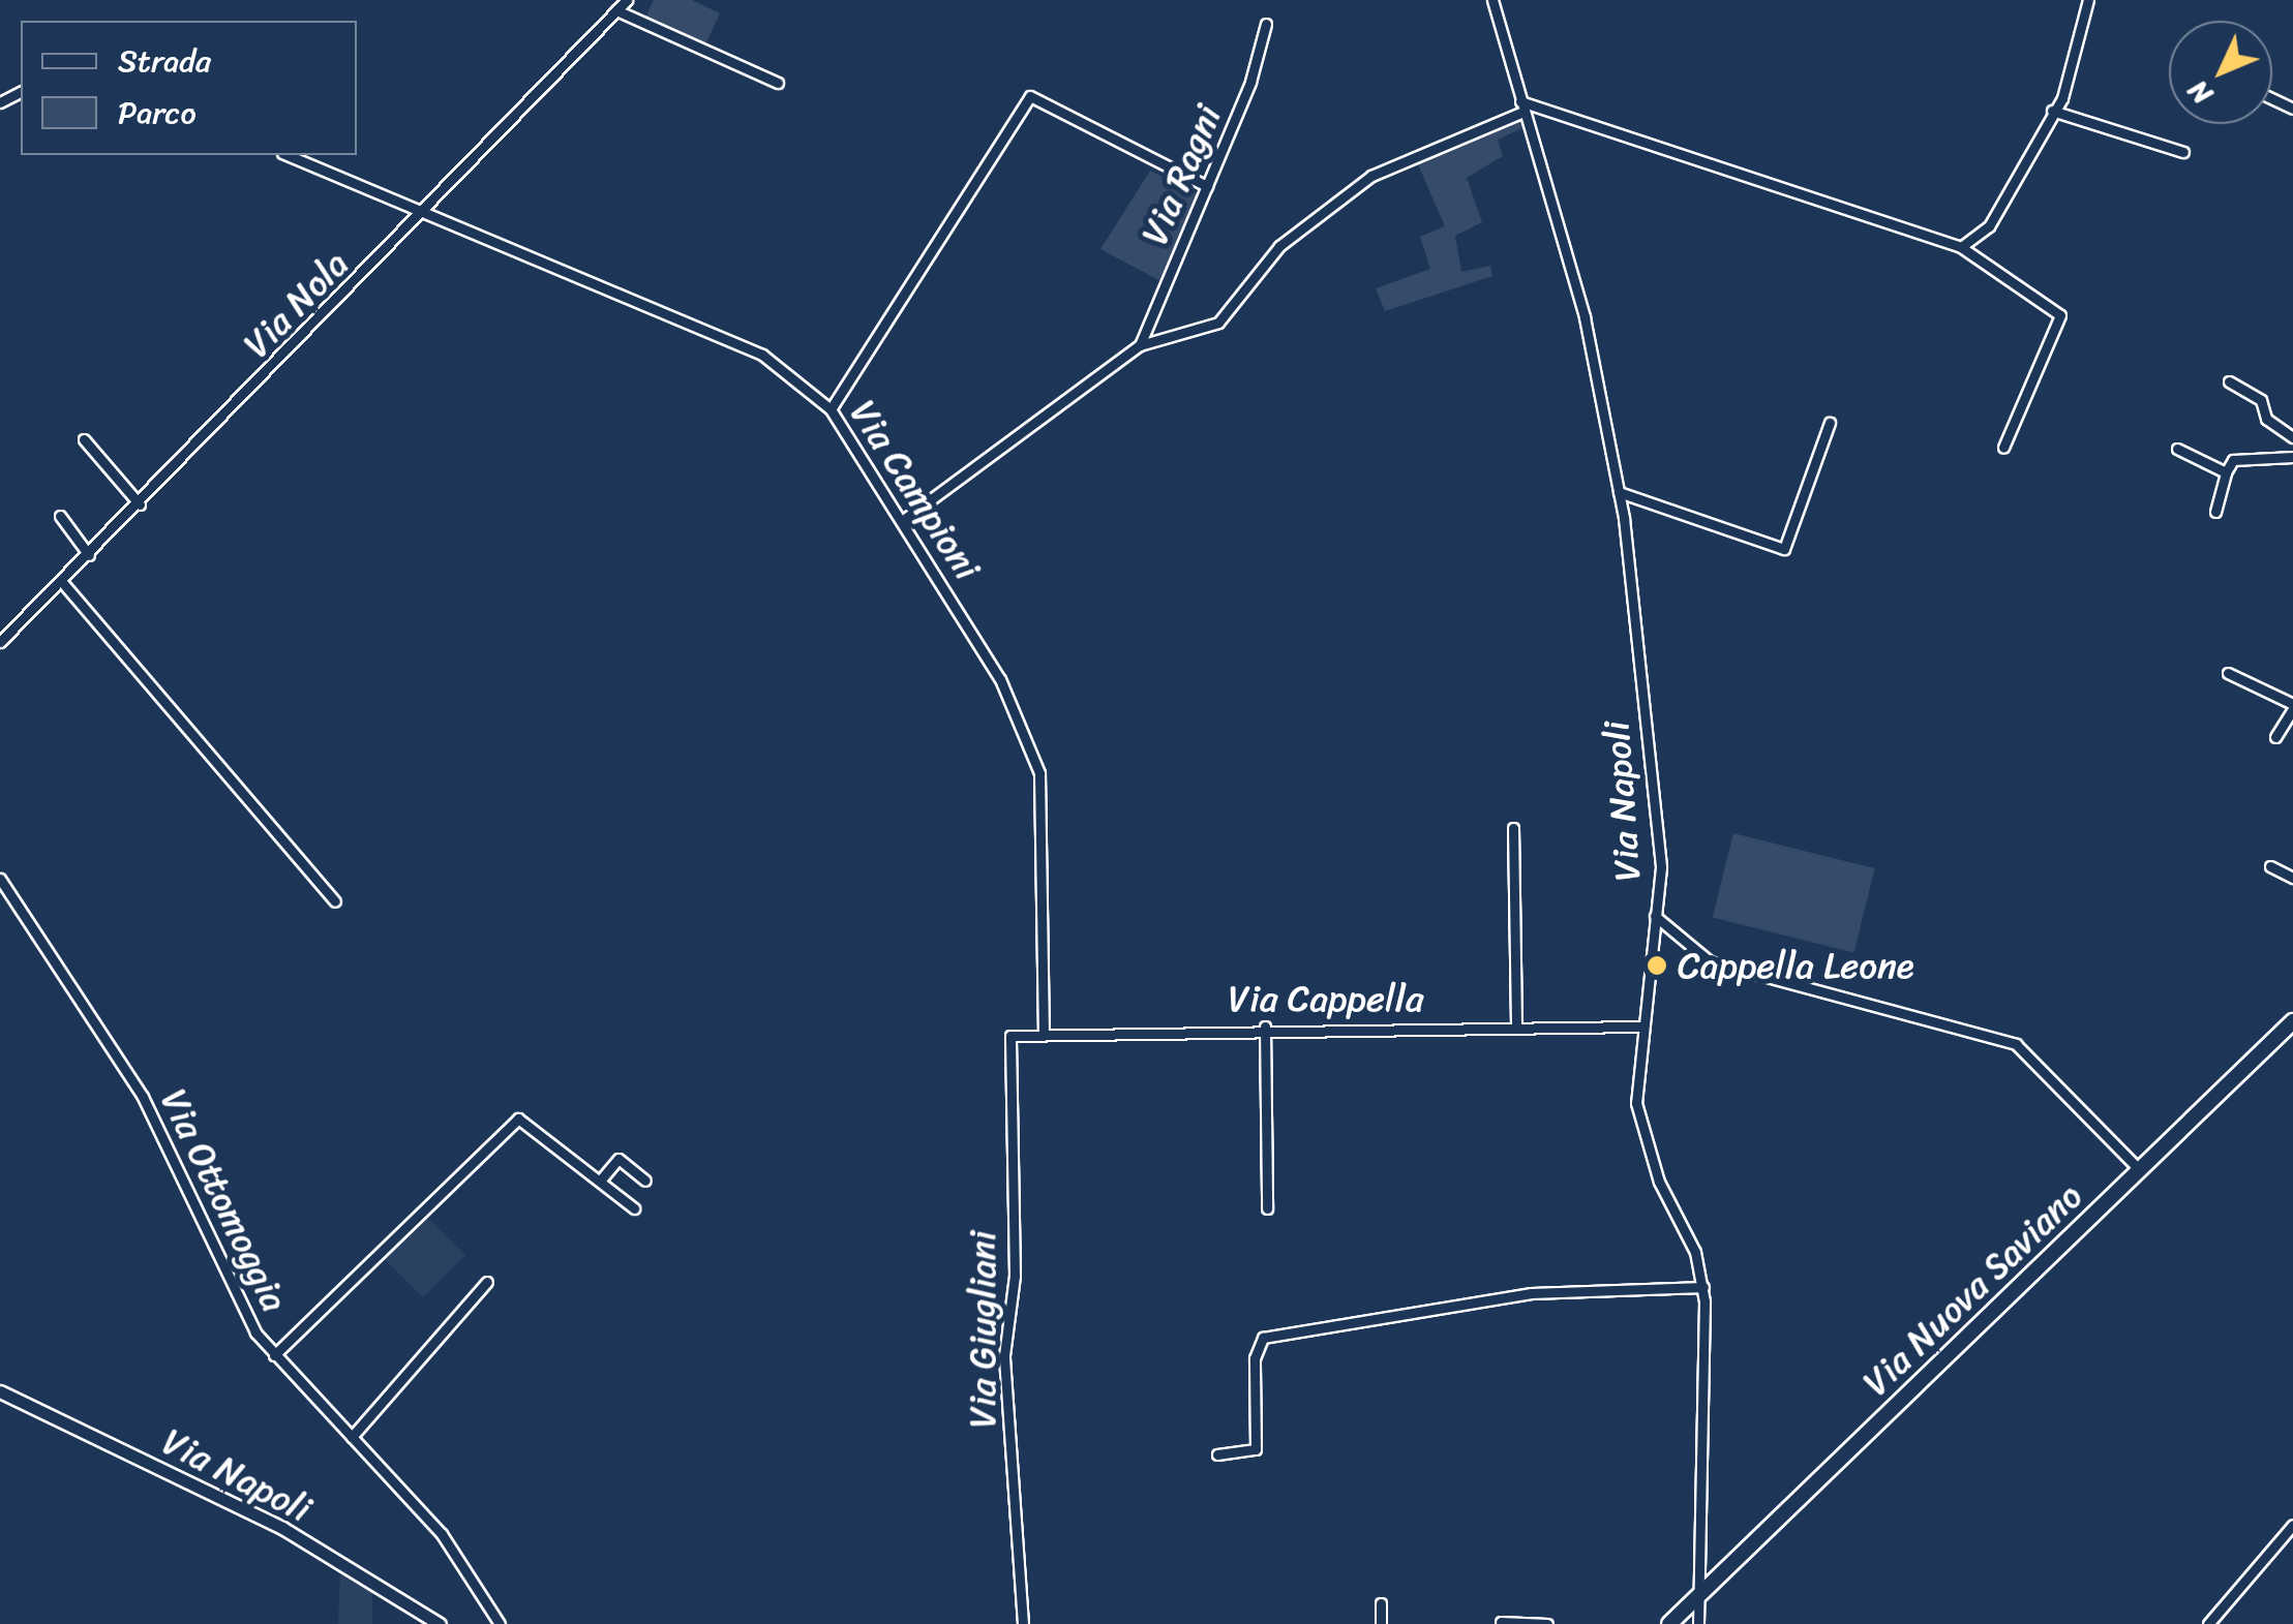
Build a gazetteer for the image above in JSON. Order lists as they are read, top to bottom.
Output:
{
  "streets": {
    "main road": ["Via Nuova Saviano"],
    "street": [
      "Via Ragni",
      "Via Nola",
      "Via Campioni",
      "Via Napoli",
      "Via Cappella",
      "Via Ottomoggia",
      "Via Giugliani"
    ]
  },
  "crossings": [
    ["Via Nola", "Via Campioni"],
    ["Via Campioni", "Via Cappella"],
    ["Via Napoli", "Via Cappella"],
    ["Via Napoli", "Via Nuova Saviano"],
    ["Via Cappella", "Via Giugliani"]
  ],
  "places": ["Cappella Leone"],
  "legend": ["Strada", "Parco"],
  "north": "bottom left"
}
